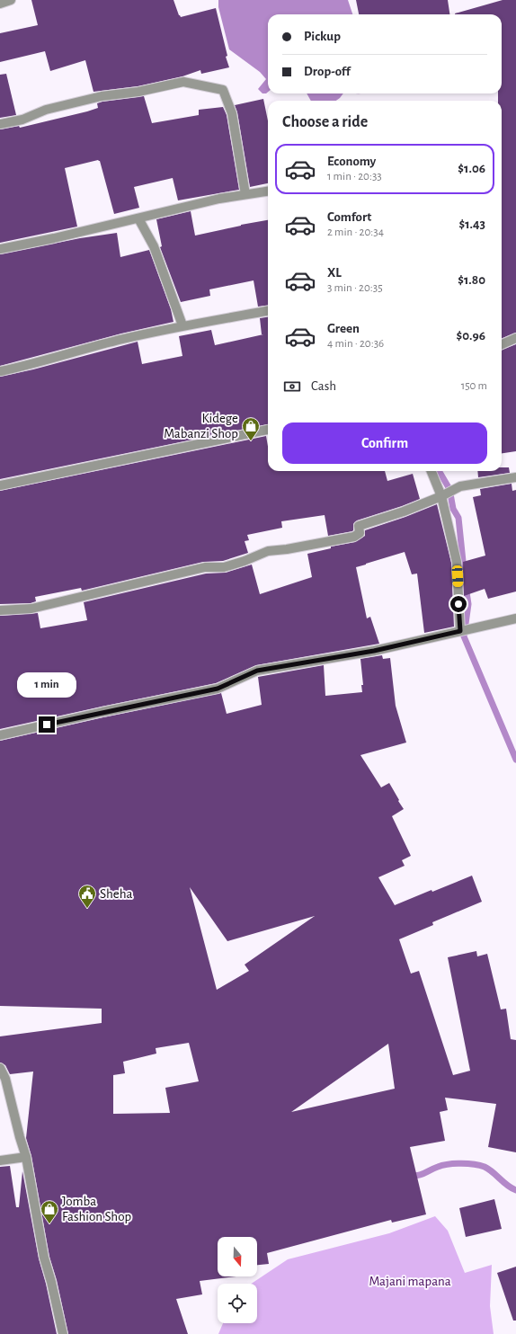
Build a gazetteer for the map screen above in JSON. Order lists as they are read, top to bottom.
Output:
{
  "parks": ["Majani mapana"],
  "places": {
    "shop": ["Kidege Mabanzi Shop", "Jomba Fashion Shop"],
    "public building": ["Sheha"]
  },
  "north": "bottom",
  "page": {
    "banner": ["Pickup", "Drop-off"],
    "heading": "Choose a ride",
    "list": [
      {
        "name": "Economy",
        "note": "1 min · 20:33",
        "value": "$1.06"
      },
      {
        "name": "Comfort",
        "note": "2 min · 20:34",
        "value": "$1.43"
      },
      {
        "name": "XL",
        "note": "3 min · 20:35",
        "value": "$1.80"
      },
      {
        "name": "Green",
        "note": "4 min · 20:36",
        "value": "$0.96"
      }
    ],
    "pay": ["Cash", "150 m"],
    "buttons": "Confirm",
    "bubble": "1 min"
  }
}
